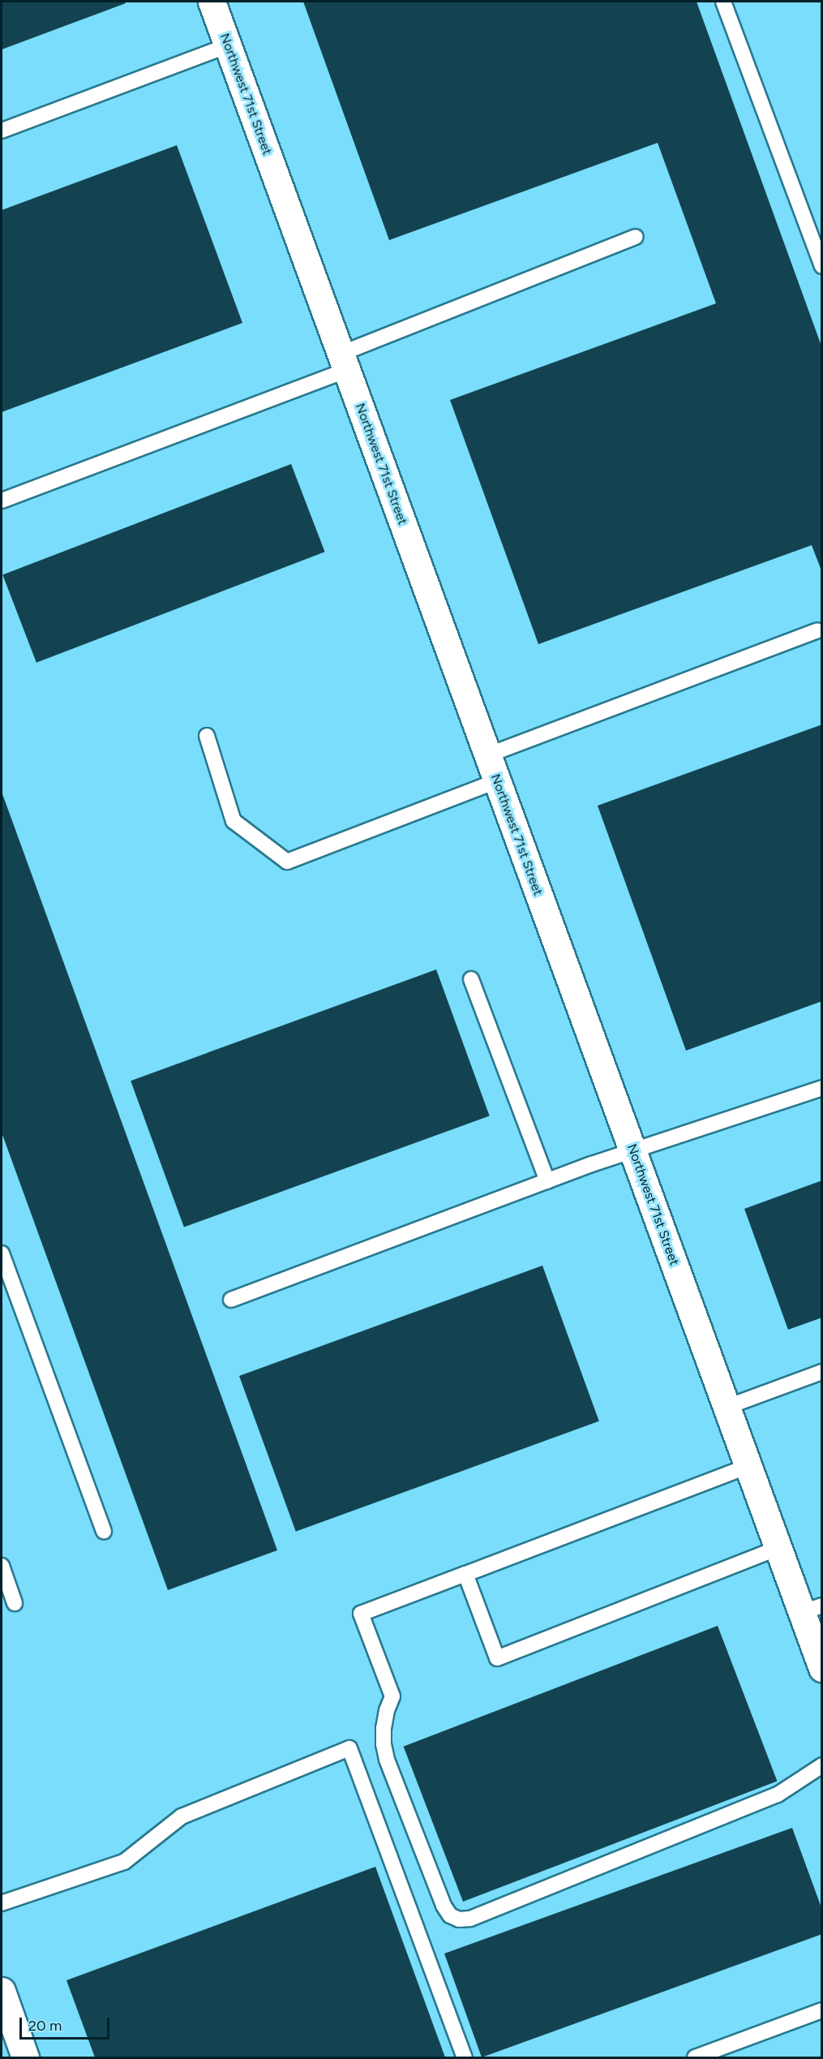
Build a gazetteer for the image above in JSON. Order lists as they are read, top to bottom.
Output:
{
  "streets": {
    "street": ["Northwest 71st Street"]
  },
  "scale_bar": "20 m"
}
